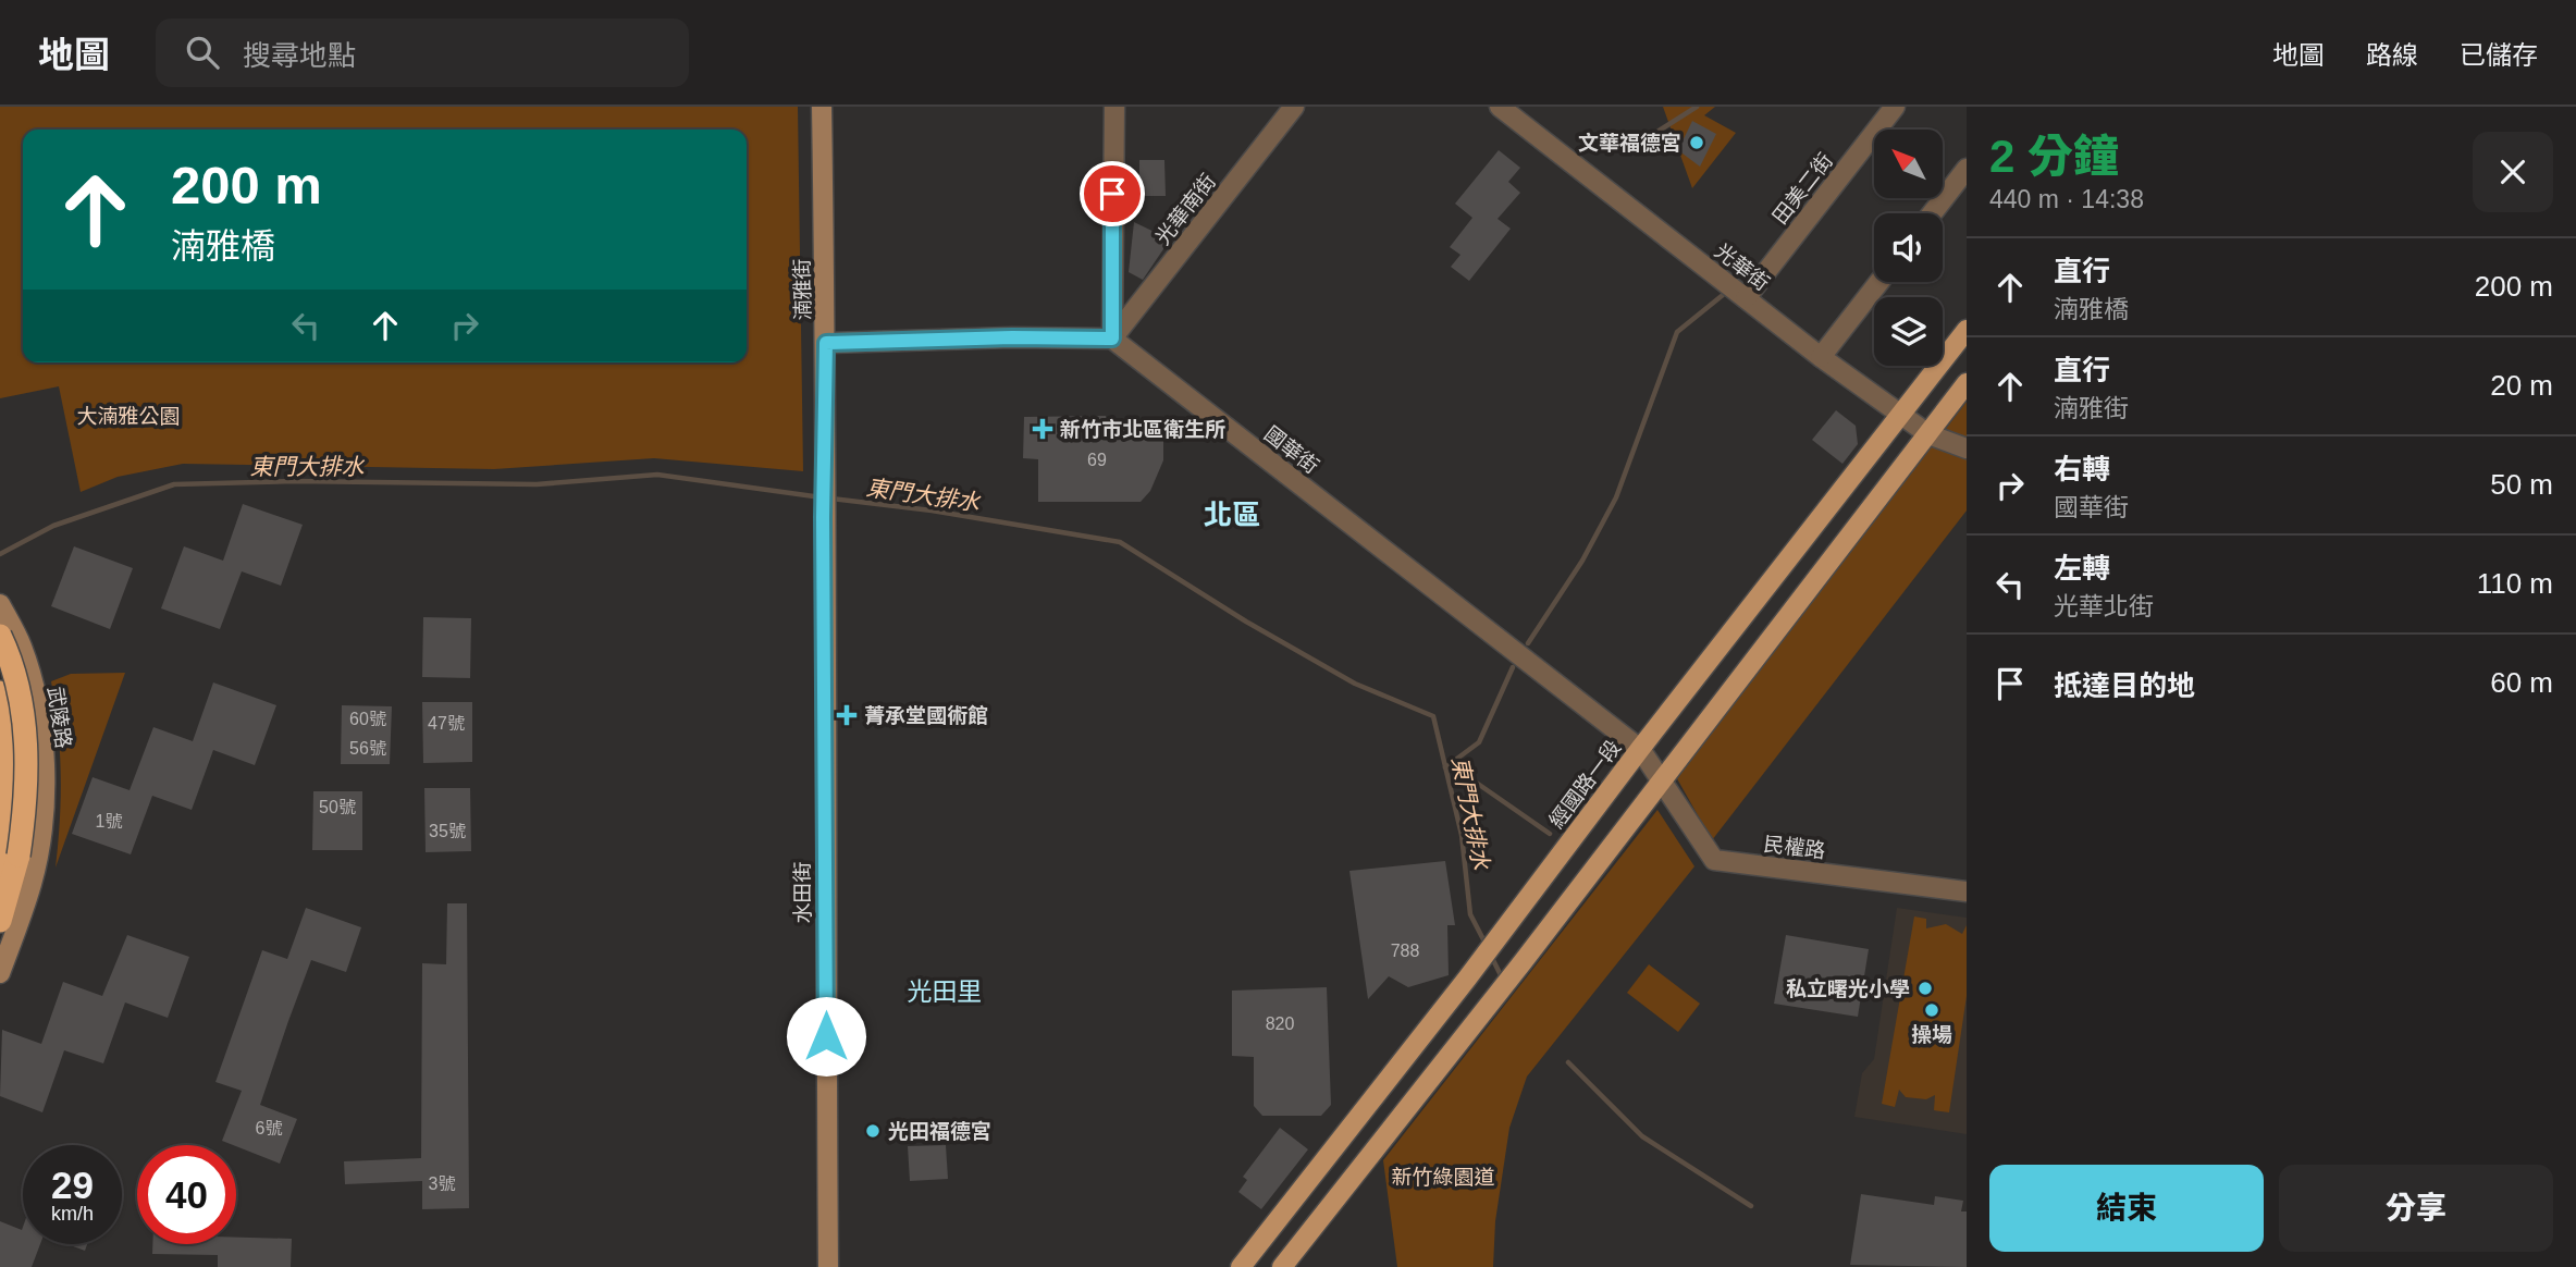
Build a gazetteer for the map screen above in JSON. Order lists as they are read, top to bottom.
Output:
{
  "streets": {
    "main road": ["經國路一段"],
    "street": [
      "田美二街",
      "光華南街",
      "光華街",
      "湳雅街",
      "國華街",
      "武陵路",
      "民權路",
      "水田街"
    ]
  },
  "crossings": [
    ["田美二街", "光華街"],
    ["光華南街", "國華街"],
    ["光華街", "經國路一段"],
    ["湳雅街", "水田街"],
    ["國華街", "經國路一段"],
    ["國華街", "民權路"]
  ],
  "districts": ["北區", "光田里"],
  "water": ["東門大排水"],
  "parks": ["大湳雅公園", "新竹綠園道"],
  "places": {
    "other": [
      "文華福德宮",
      "私立曙光小學",
      "操場",
      "光田福德宮"
    ],
    "health": ["新竹市北區衛生所", "菁承堂國術館"]
  },
  "house_numbers": [
    "69",
    "60號",
    "47號",
    "56號",
    "50號",
    "1號",
    "35號",
    "788",
    "820",
    "6號",
    "3號"
  ],
  "north": "top left",
  "page": {
    "header": "地圖",
    "search": "搜尋地點",
    "nav": ["地圖", "路線", "已儲存"],
    "heading": ["2 分鐘", "440 m · 14:38"],
    "turn": ["200 m", "湳雅橋"],
    "list": [
      {
        "name": "直行",
        "note": "湳雅橋",
        "value": "200 m"
      },
      {
        "name": "直行",
        "note": "湳雅街",
        "value": "20 m"
      },
      {
        "name": "右轉",
        "note": "國華街",
        "value": "50 m"
      },
      {
        "name": "左轉",
        "note": "光華北街",
        "value": "110 m"
      },
      {
        "name": "抵達目的地",
        "value": "60 m"
      }
    ],
    "speed": "29 km/h",
    "limit": "40",
    "buttons": ["結束", "分享"]
  }
}
